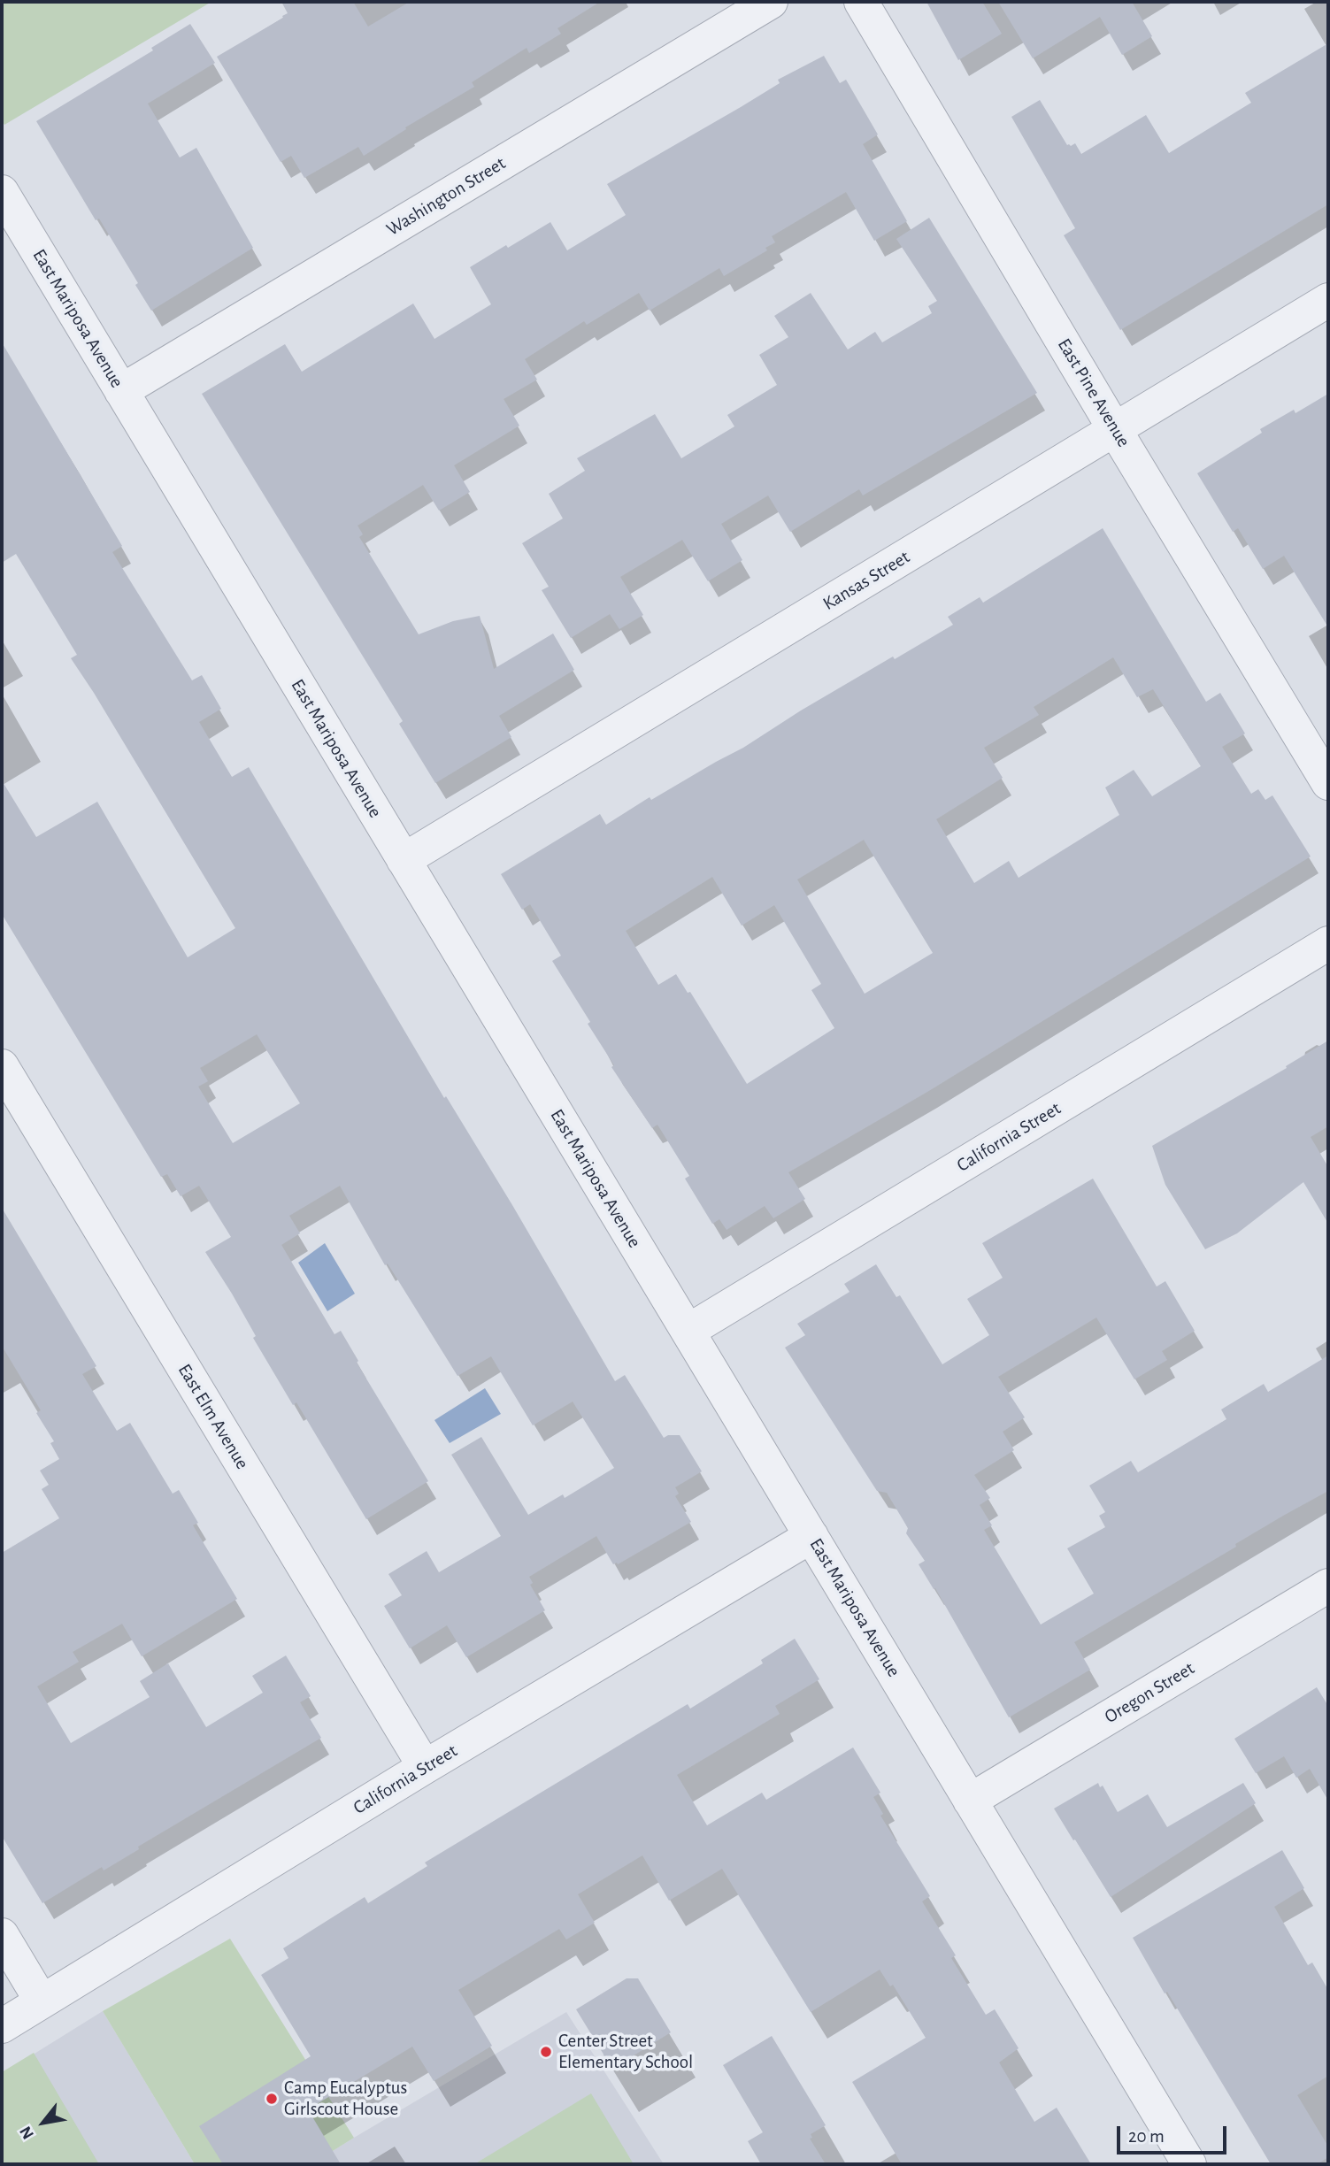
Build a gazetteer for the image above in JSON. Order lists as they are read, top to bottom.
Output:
{
  "streets": {
    "street": [
      "Washington Street",
      "East Mariposa Avenue",
      "East Pine Avenue",
      "Kansas Street",
      "California Street",
      "East Elm Avenue",
      "Oregon Street"
    ]
  },
  "crossings": [
    ["Washington Street", "East Mariposa Avenue"],
    ["East Mariposa Avenue", "Kansas Street"],
    ["East Mariposa Avenue", "California Street"],
    ["East Mariposa Avenue", "Oregon Street"],
    ["East Pine Avenue", "Kansas Street"],
    ["California Street", "East Elm Avenue"]
  ],
  "places": ["Center Street Elementary School", "Camp Eucalyptus Girlscout House"],
  "scale_bar": "20 m",
  "north": "bottom left"
}
